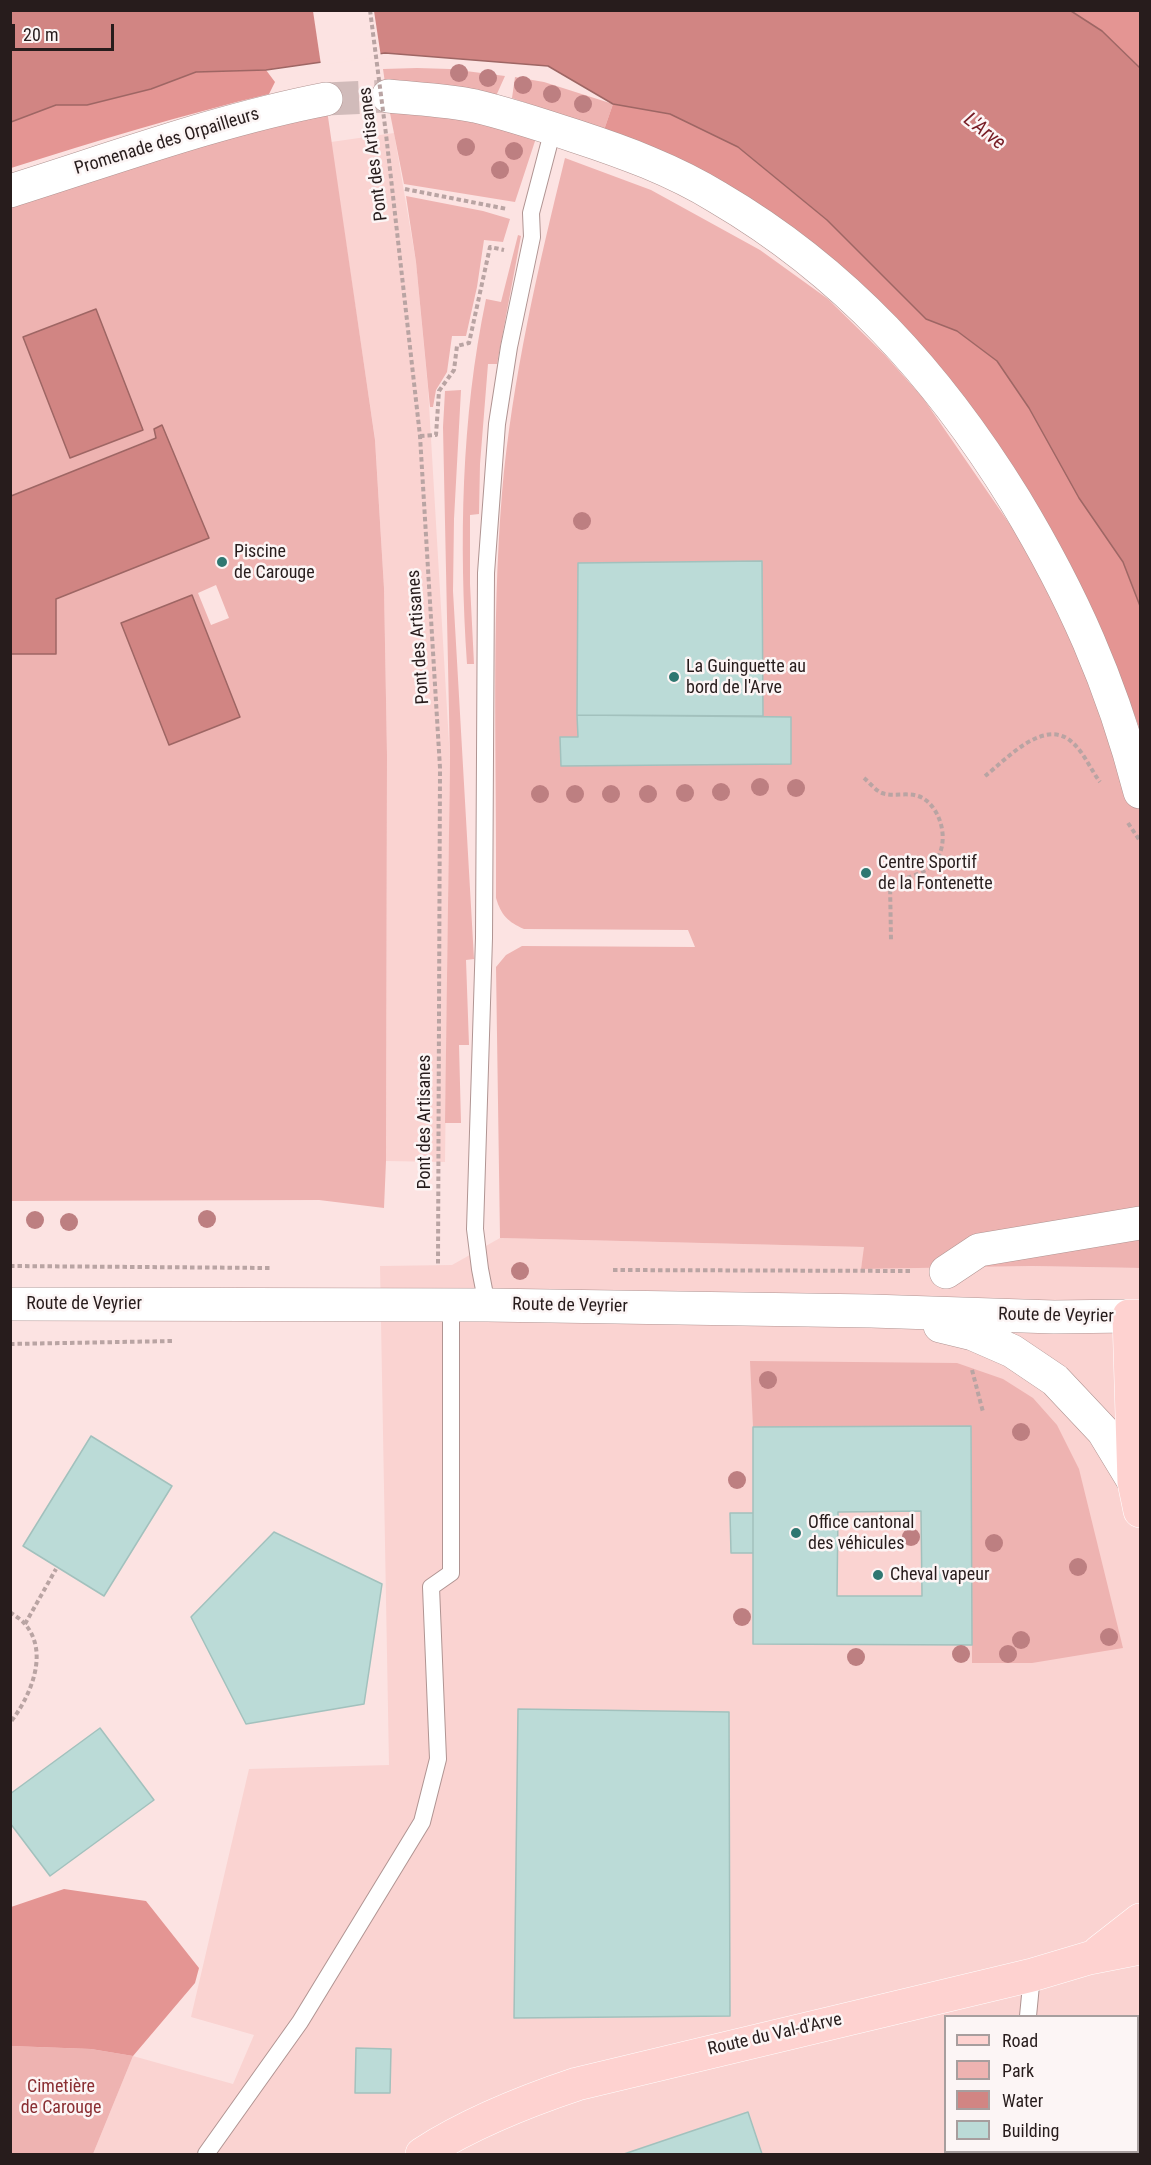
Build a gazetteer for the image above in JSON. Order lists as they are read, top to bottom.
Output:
{
  "streets": {
    "main road": ["Route de Veyrier", "Route du Val-d'Arve"],
    "street": ["Promenade des Orpailleurs"],
    "path": ["Pont des Artisanes"]
  },
  "water": ["L'Arve"],
  "parks": ["Cimetière de Carouge"],
  "places": [
    "Piscine de Carouge",
    "La Guinguette au bord de l'Arve",
    "Centre Sportif de la Fontenette",
    "Office cantonal des véhicules",
    "Cheval vapeur"
  ],
  "legend": [
    "Road",
    "Park",
    "Water",
    "Building"
  ],
  "scale_bar": "20 m"
}
